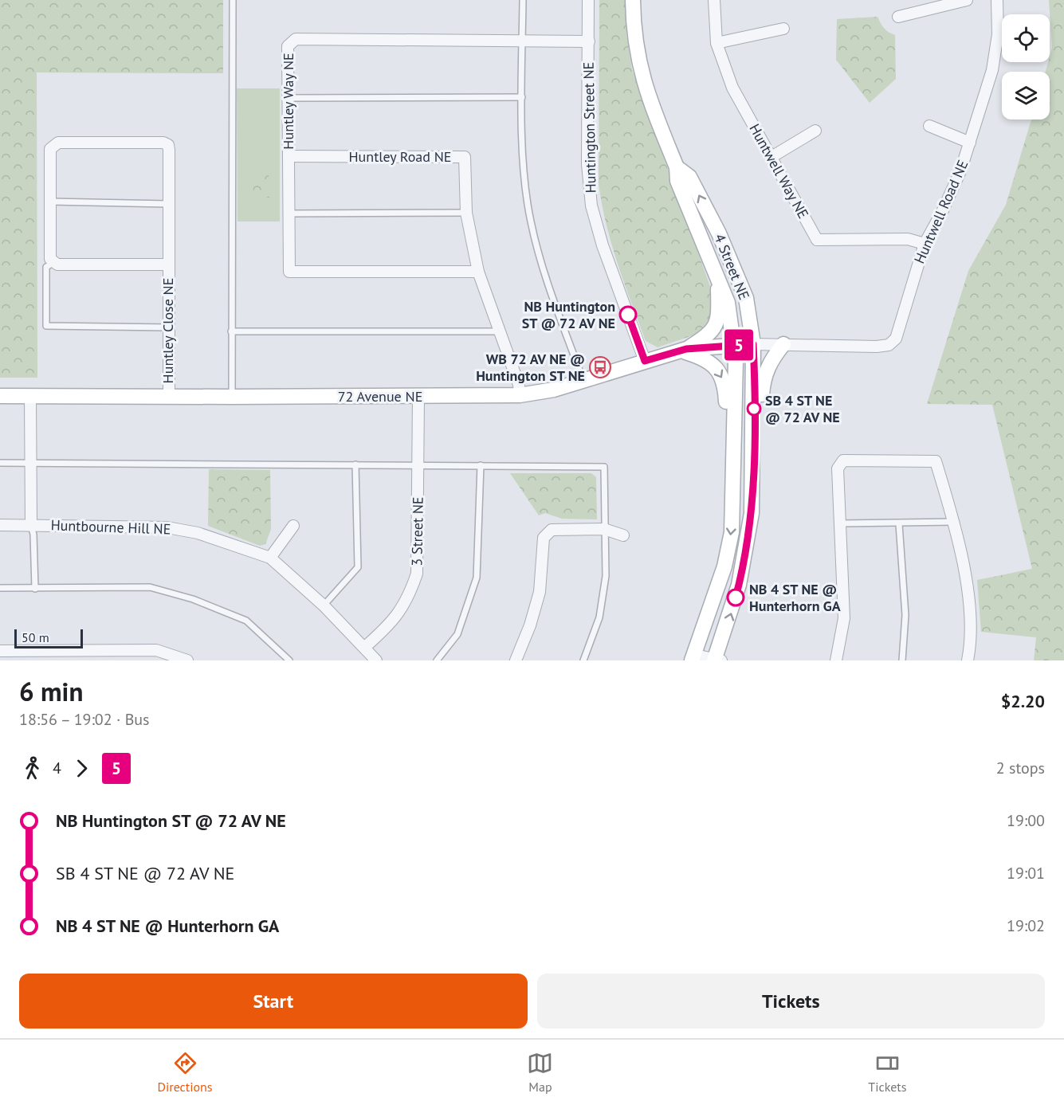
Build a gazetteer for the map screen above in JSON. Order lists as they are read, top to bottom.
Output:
{
  "streets": {
    "main road": ["4 Street NE", "72 Avenue NE"],
    "street": [
      "Huntley Way NE",
      "Huntington Street NE",
      "Huntley Road NE",
      "Huntwell Way NE",
      "Huntwell Road NE",
      "Huntley Close NE",
      "Huntbourne Hill NE",
      "3 Street NE"
    ]
  },
  "crossings": [
    ["Huntley Way NE", "Huntington Street NE"],
    ["Huntley Way NE", "Huntley Road NE"],
    ["Huntington Street NE", "72 Avenue NE"],
    ["Huntley Road NE", "72 Avenue NE"],
    ["Huntwell Way NE", "Huntwell Road NE"],
    ["Huntwell Road NE", "4 Street NE"],
    ["Huntwell Road NE", "72 Avenue NE"],
    ["4 Street NE", "72 Avenue NE"],
    ["Huntley Close NE", "72 Avenue NE"],
    ["72 Avenue NE", "3 Street NE"],
    ["Huntbourne Hill NE", "3 Street NE"]
  ],
  "places": {
    "other": ["NB Huntington ST @ 72 AV NE", "SB 4 ST NE @ 72 AV NE", "NB 4 ST NE @ Hunterhorn GA"],
    "bus stop": ["WB 72 AV NE @ Huntington ST NE"]
  },
  "lines": ["bus line 5"],
  "scale_bar": "50 m",
  "page": {
    "on_map": "5",
    "scale": "50 m",
    "heading": ["6 min", "18:56 – 19:02 · Bus", "$2.20"],
    "legs": ["4", "5", "2 stops"],
    "list": [
      {
        "name": "NB Huntington ST @ 72 AV NE",
        "value": "19:00"
      },
      {
        "name": "SB 4 ST NE @ 72 AV NE",
        "value": "19:01"
      },
      {
        "name": "NB 4 ST NE @ Hunterhorn GA",
        "value": "19:02"
      }
    ],
    "buttons": ["Start", "Tickets"],
    "tabs": ["Directions", "Map", "Tickets"]
  }
}
